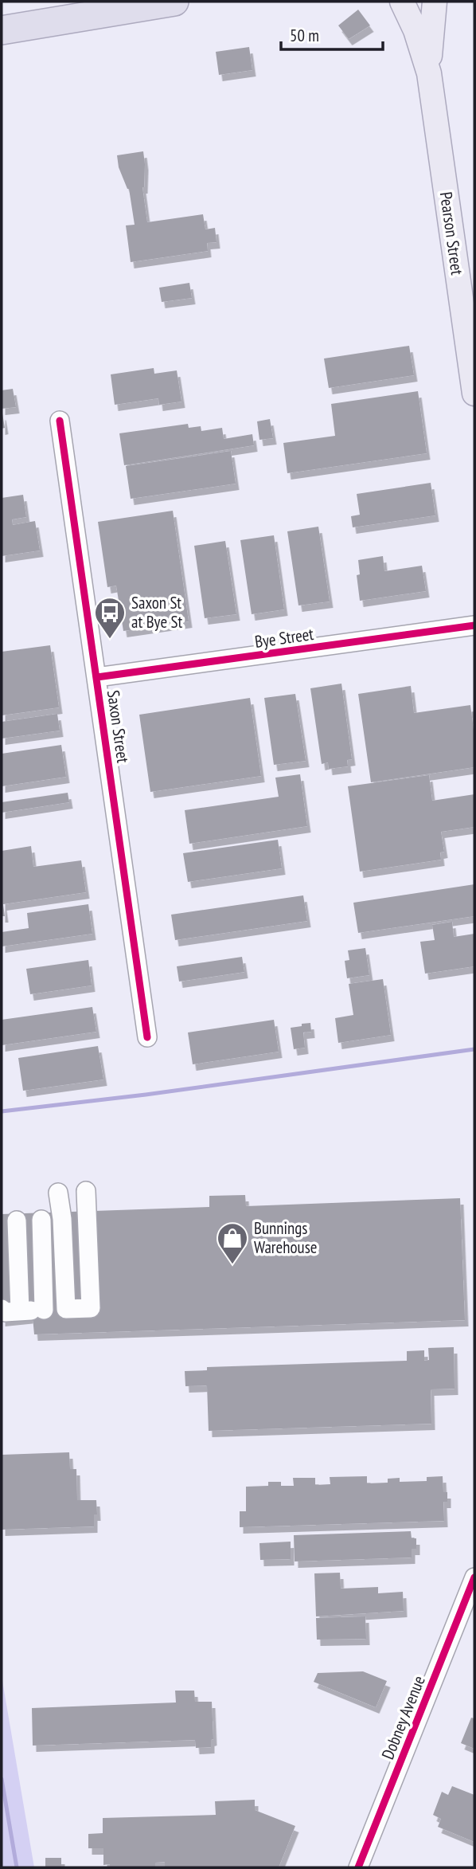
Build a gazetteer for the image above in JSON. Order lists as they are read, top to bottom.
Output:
{
  "streets": {
    "main road": ["Pearson Street"],
    "street": ["Bye Street", "Saxon Street", "Dobney Avenue"]
  },
  "crossings": [
    ["Bye Street", "Saxon Street"]
  ],
  "places": {
    "bus stop": ["Saxon St at Bye St"],
    "shop": ["Bunnings Warehouse"]
  },
  "scale_bar": "50 m"
}
